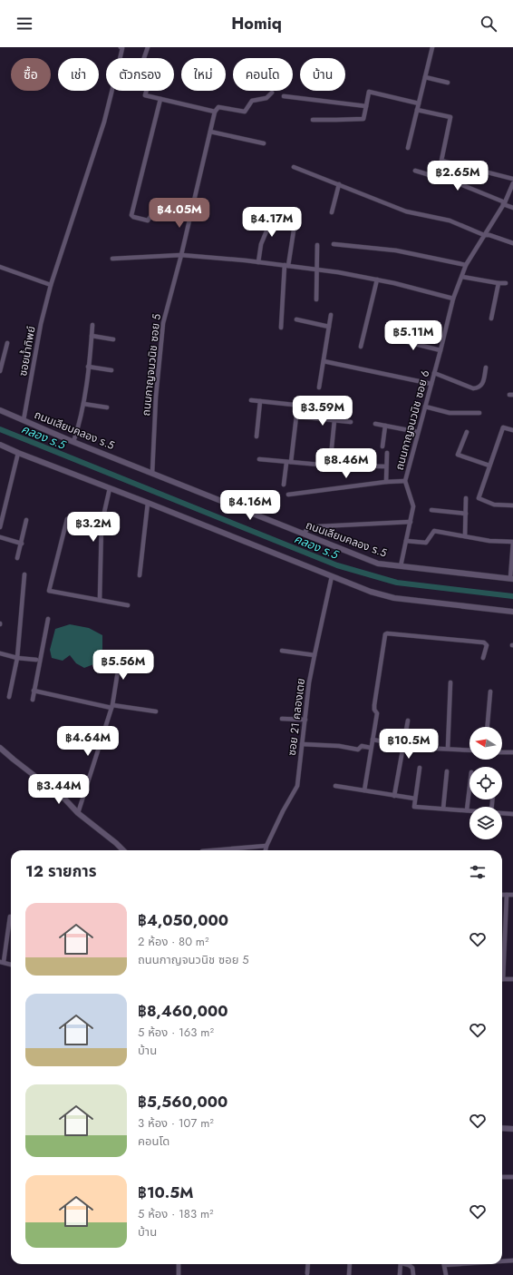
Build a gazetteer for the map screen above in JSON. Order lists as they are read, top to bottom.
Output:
{
  "streets": {
    "street": [
      "ซอยน้ำทิพย์",
      "ถนนกาญจนวนิช ซอย 5",
      "ถนนกาญจนวนิช ซอย 6",
      "ถนนเลียบคลอง ร.5",
      "ซอย 21 คลองเตย"
    ]
  },
  "crossings": [
    ["ซอยน้ำทิพย์", "ถนนเลียบคลอง ร.5"],
    ["ถนนกาญจนวนิช ซอย 5", "ถนนเลียบคลอง ร.5"],
    ["ถนนกาญจนวนิช ซอย 6", "ถนนเลียบคลอง ร.5"]
  ],
  "water": ["คลอง ร.5"],
  "north": "left",
  "page": {
    "header": "Homiq",
    "chip": [
      "ซื้อ",
      "เช่า",
      "ตัวกรอง",
      "ใหม่",
      "คอนโด",
      "บ้าน"
    ],
    "price": [
      "฿2.65M",
      "฿4.05M",
      "฿4.17M",
      "฿5.11M",
      "฿3.59M",
      "฿8.46M",
      "฿4.16M",
      "฿3.2M",
      "฿5.56M",
      "฿4.64M",
      "฿10.5M",
      "฿3.44M"
    ],
    "heading": "12 รายการ",
    "list": [
      {
        "name": "฿4,050,000",
        "note": "2 ห้อง · 80 m² · ถนนกาญจนวนิช ซอย 5"
      },
      {
        "name": "฿8,460,000",
        "note": "5 ห้อง · 163 m² · บ้าน"
      },
      {
        "name": "฿5,560,000",
        "note": "3 ห้อง · 107 m² · คอนโด"
      },
      {
        "name": "฿10.5M",
        "note": "5 ห้อง · 183 m² · บ้าน"
      }
    ]
  }
}
